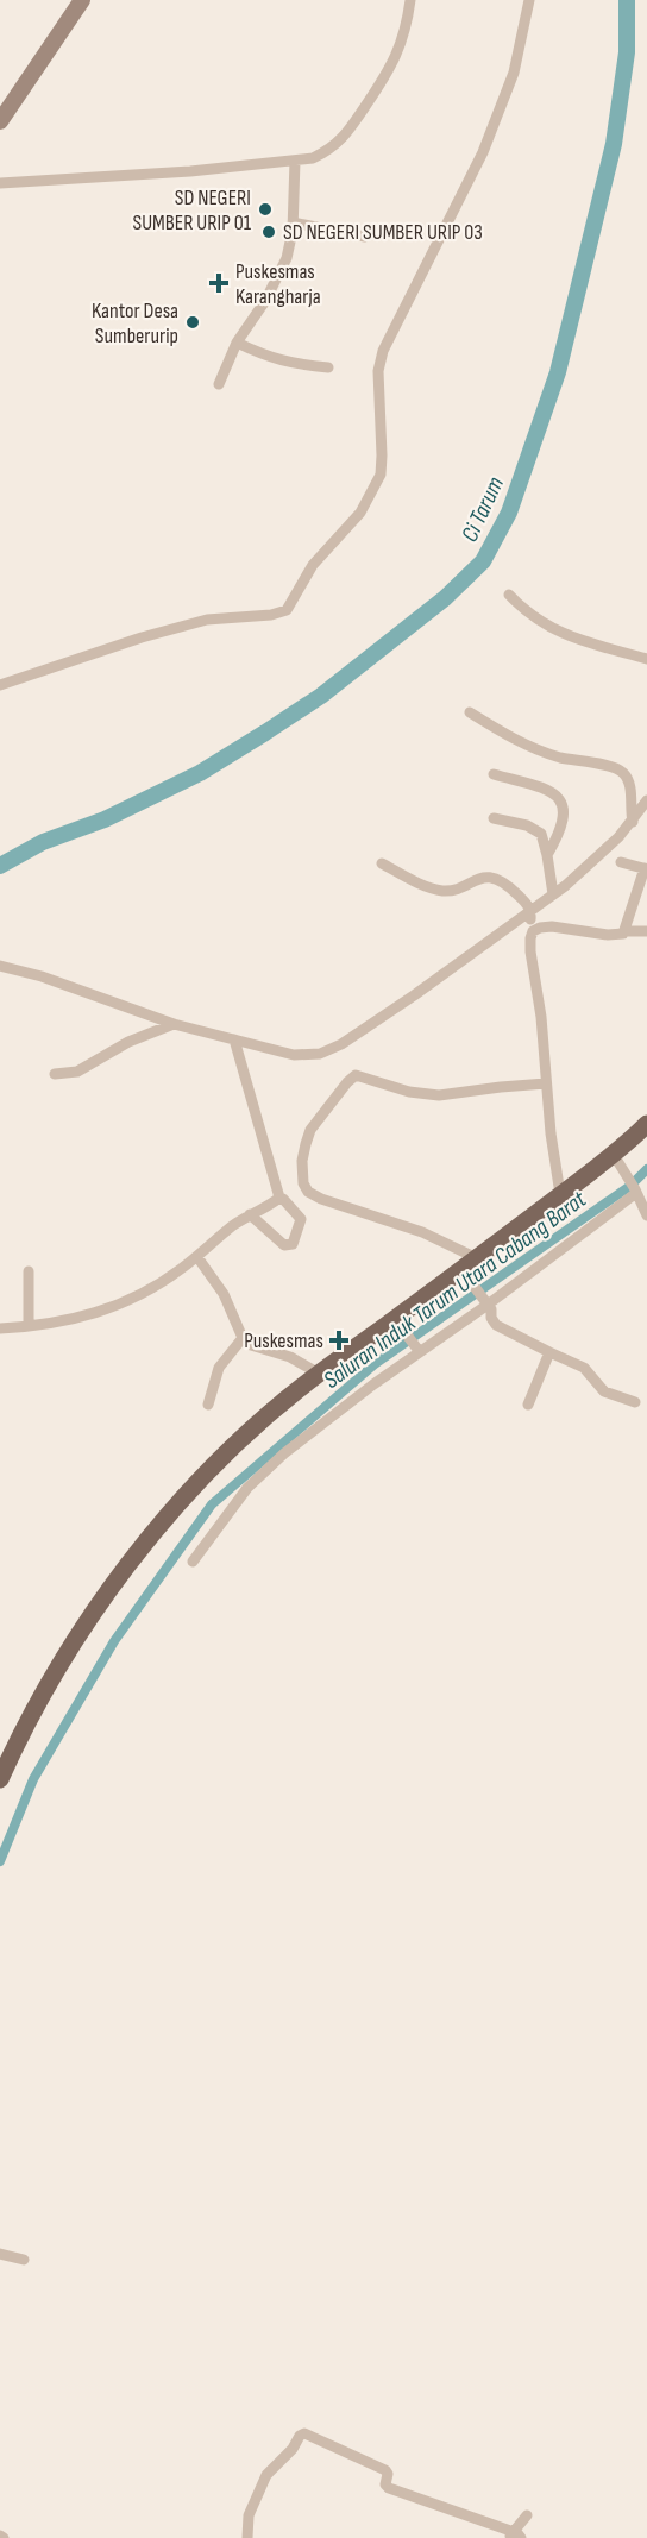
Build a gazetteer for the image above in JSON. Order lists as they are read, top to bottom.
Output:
{
  "water": ["Ci Tarum", "Saluran Induk Tarum Utara Cabang Barat"],
  "places": {
    "other": ["SD NEGERI SUMBER URIP 01", "SD NEGERI SUMBER URIP 03", "Kantor Desa Sumberurip"],
    "health": ["Puskesmas Karangharja", "Puskesmas"]
  }
}
